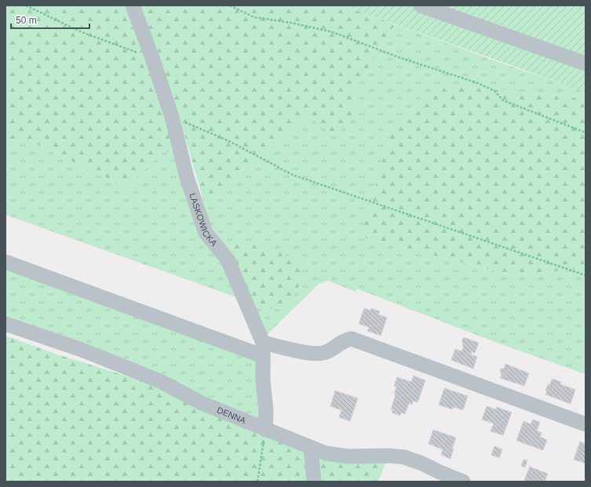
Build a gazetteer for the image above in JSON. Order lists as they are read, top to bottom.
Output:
{
  "streets": {
    "street": ["LASKOWICKA", "DENNA"]
  },
  "crossings": [
    ["LASKOWICKA", "DENNA"]
  ],
  "scale_bar": "50 m"
}
